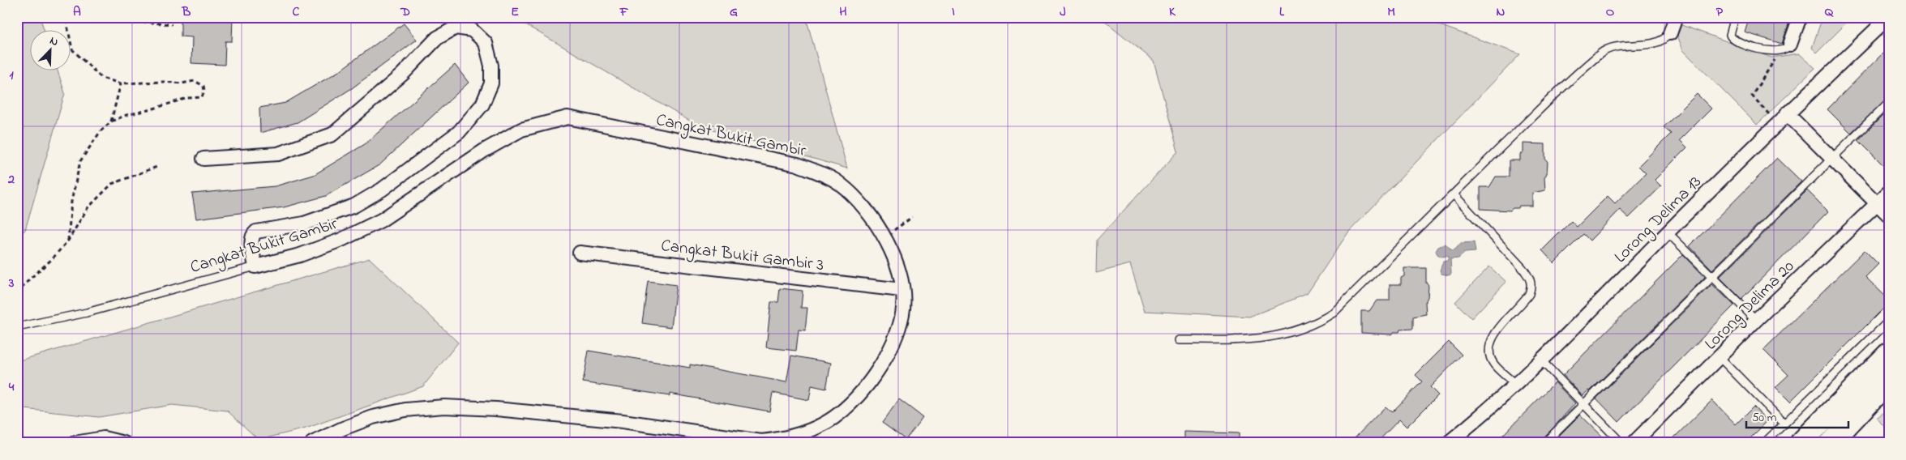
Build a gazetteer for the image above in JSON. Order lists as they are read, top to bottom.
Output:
{
  "streets": {
    "street": [
      "Cangkat Bukit Gambir",
      "Lorong Delima 13",
      "Cangkat Bukit Gambir 3",
      "Lorong Delima 20"
    ]
  },
  "crossings": [
    ["Cangkat Bukit Gambir", "Cangkat Bukit Gambir 3"]
  ],
  "scale_bar": "50 m",
  "north": "top right",
  "grid": {
    "columns": [
      "A",
      "B",
      "C",
      "D",
      "E",
      "F",
      "G",
      "H",
      "I",
      "J",
      "K",
      "L",
      "M",
      "N",
      "O",
      "P",
      "Q"
    ],
    "rows": [
      "1",
      "2",
      "3",
      "4"
    ]
  }
}
